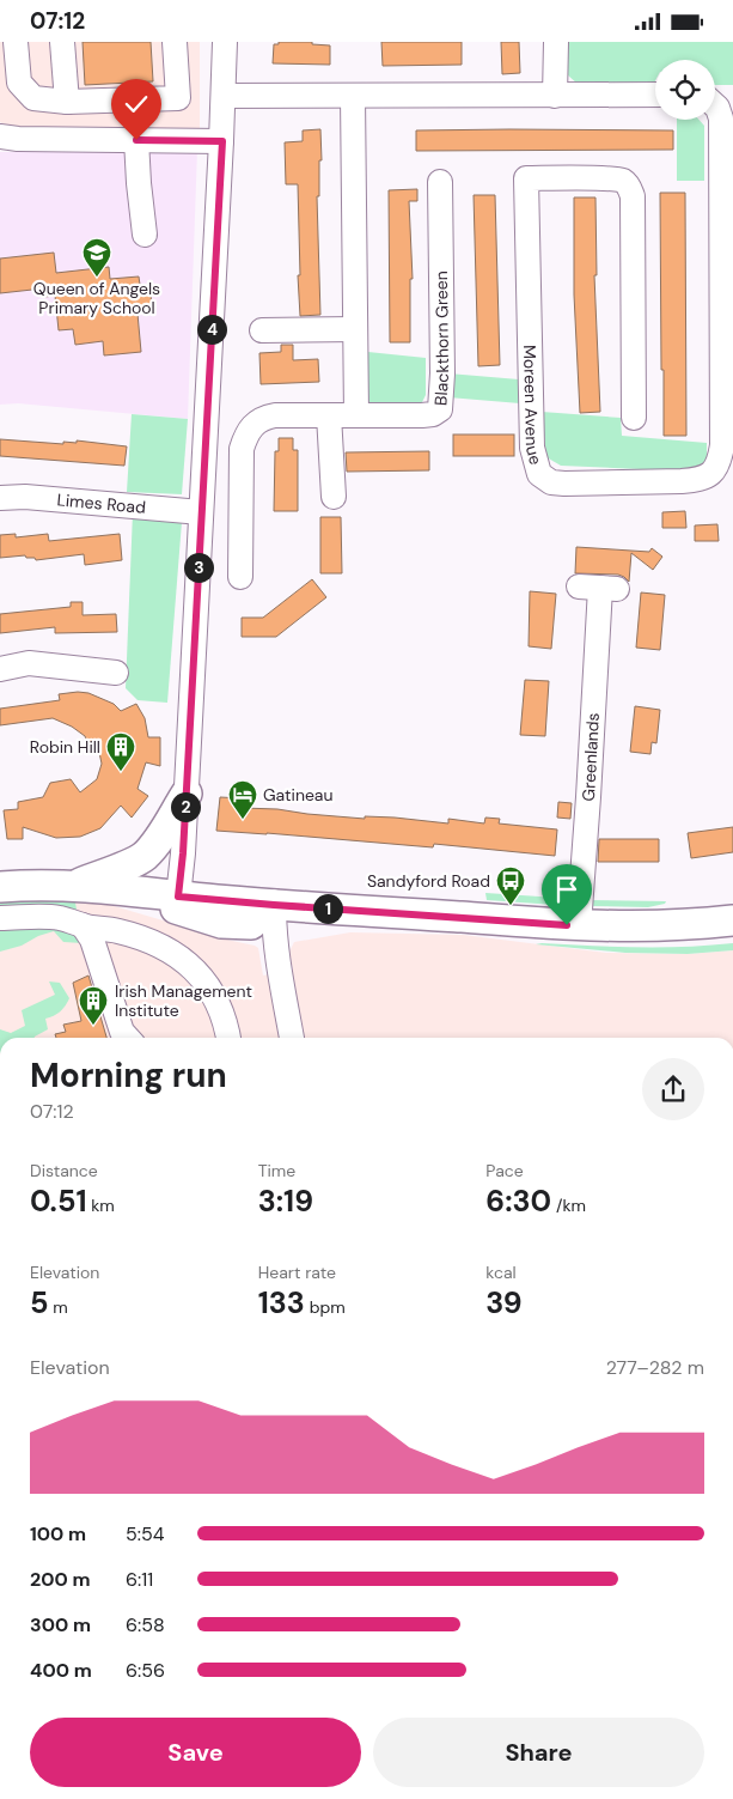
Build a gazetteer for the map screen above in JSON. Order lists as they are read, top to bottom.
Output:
{
  "streets": {
    "street": [
      "Blackthorn Green",
      "Moreen Avenue",
      "Limes Road",
      "Greenlands"
    ]
  },
  "places": {
    "school or university": ["Queen of Angels Primary School"],
    "building": ["Robin Hill", "Irish Management Institute"],
    "hotel": ["Gatineau"],
    "bus stop": ["Sandyford Road"]
  },
  "page": {
    "status": "07:12",
    "pins": [
      "4",
      "3",
      "2",
      "1"
    ],
    "heading": ["Morning run", "07:12"],
    "stats": [
      ["Distance", "0.51 km"],
      ["Time", "3:19"],
      ["Pace", "6:30 /km"],
      ["Elevation", "5 m"],
      ["Heart rate", "133 bpm"],
      ["kcal", "39"]
    ],
    "chart": ["Elevation", "277–282 m"],
    "list": [
      {
        "name": "100 m",
        "note": "5:54"
      },
      {
        "name": "200 m",
        "note": "6:11"
      },
      {
        "name": "300 m",
        "note": "6:58"
      },
      {
        "name": "400 m",
        "note": "6:56"
      }
    ],
    "buttons": ["Save", "Share"]
  }
}
